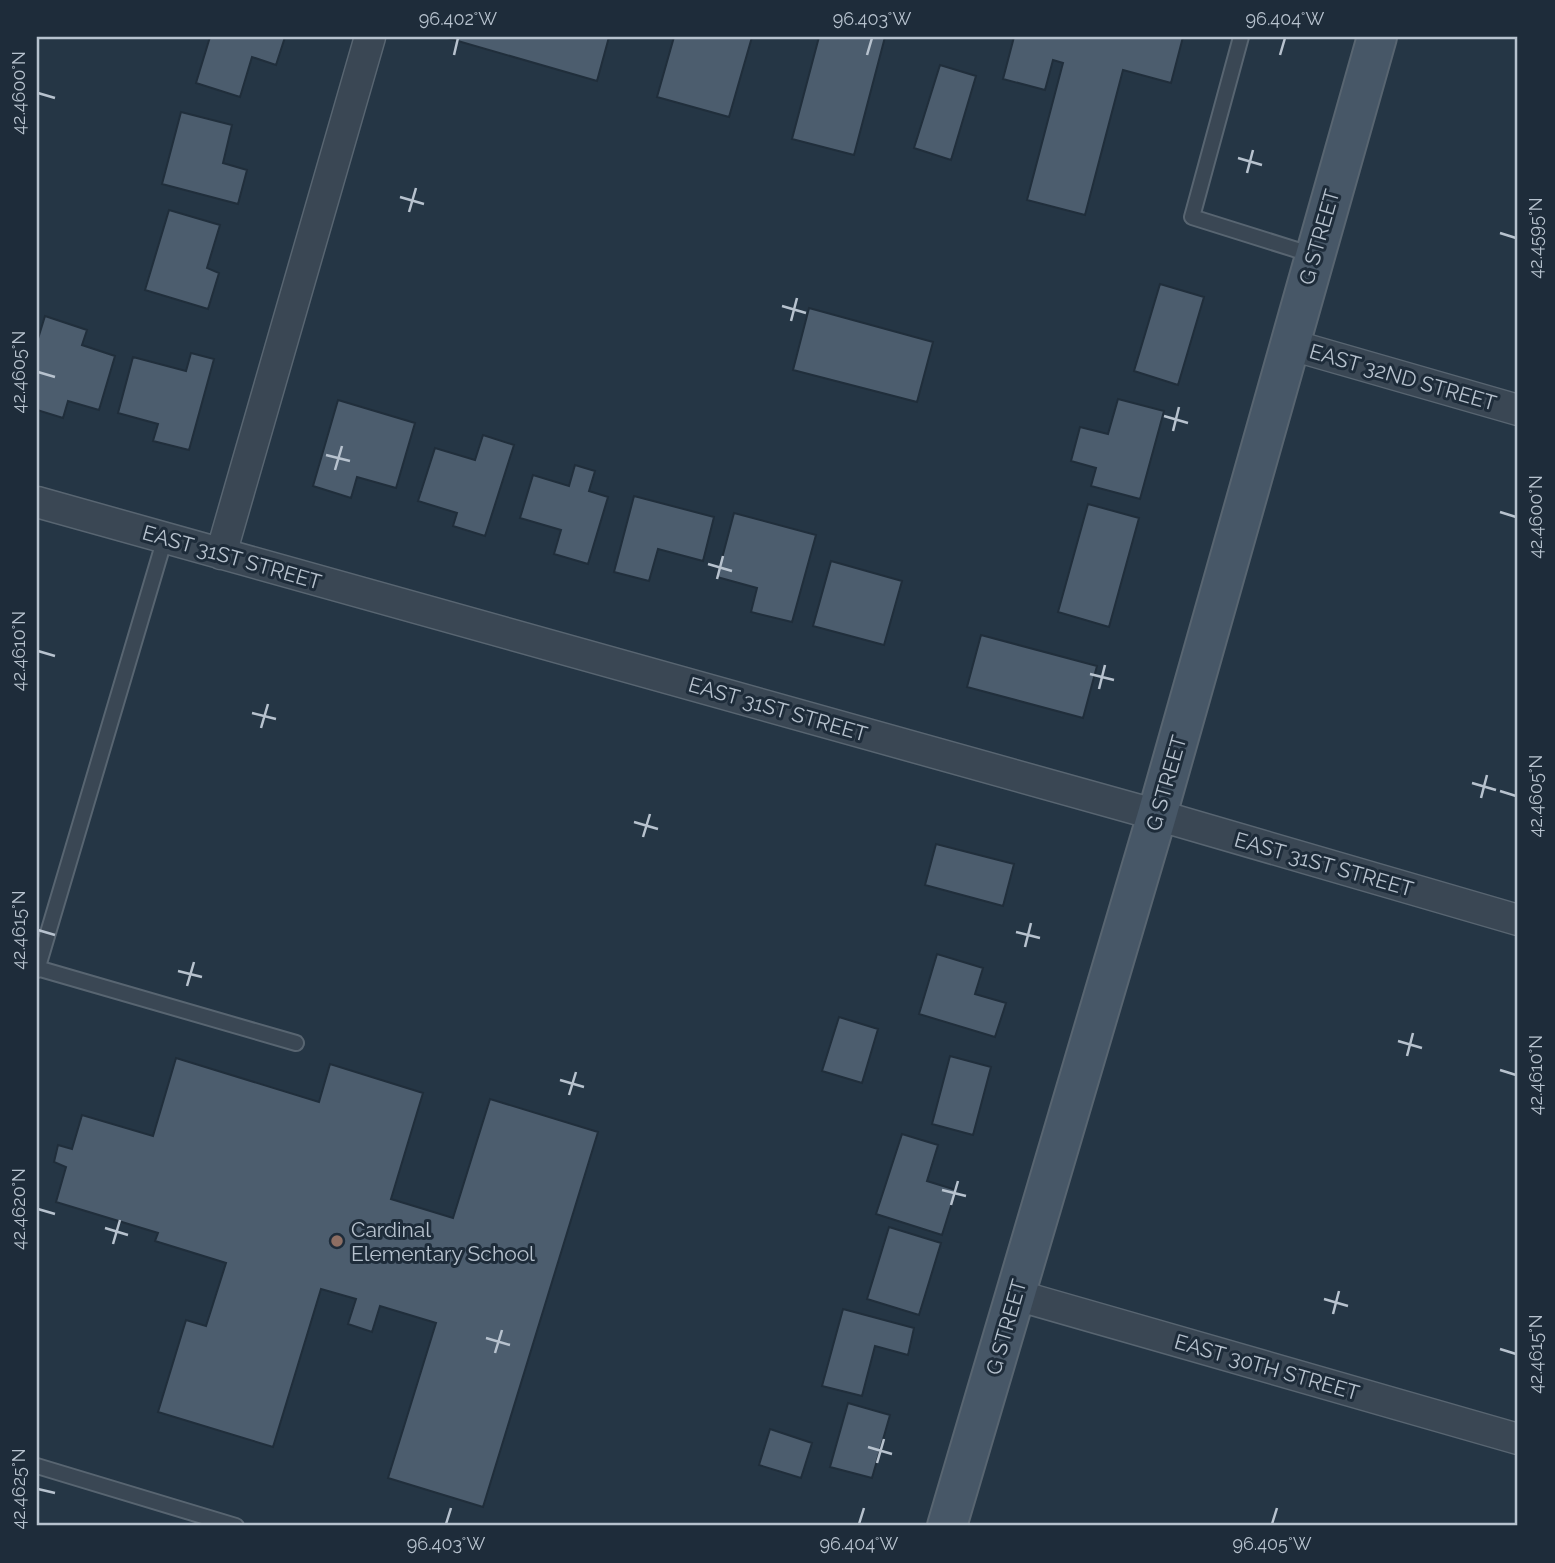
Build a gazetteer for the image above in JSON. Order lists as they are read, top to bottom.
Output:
{
  "streets": {
    "main road": ["G STREET"],
    "street": ["EAST 32ND STREET", "EAST 31ST STREET", "EAST 30TH STREET"]
  },
  "crossings": [
    ["G STREET", "EAST 32ND STREET"],
    ["G STREET", "EAST 31ST STREET"],
    ["G STREET", "EAST 30TH STREET"]
  ],
  "places": ["Cardinal Elementary School"],
  "coordinates": [
    "96.402°W",
    "96.403°W",
    "96.404°W",
    "42.4600°N",
    "42.4595°N",
    "42.4605°N",
    "42.4610°N",
    "42.4615°N",
    "42.4620°N",
    "42.4625°N",
    "96.405°W"
  ]
}
